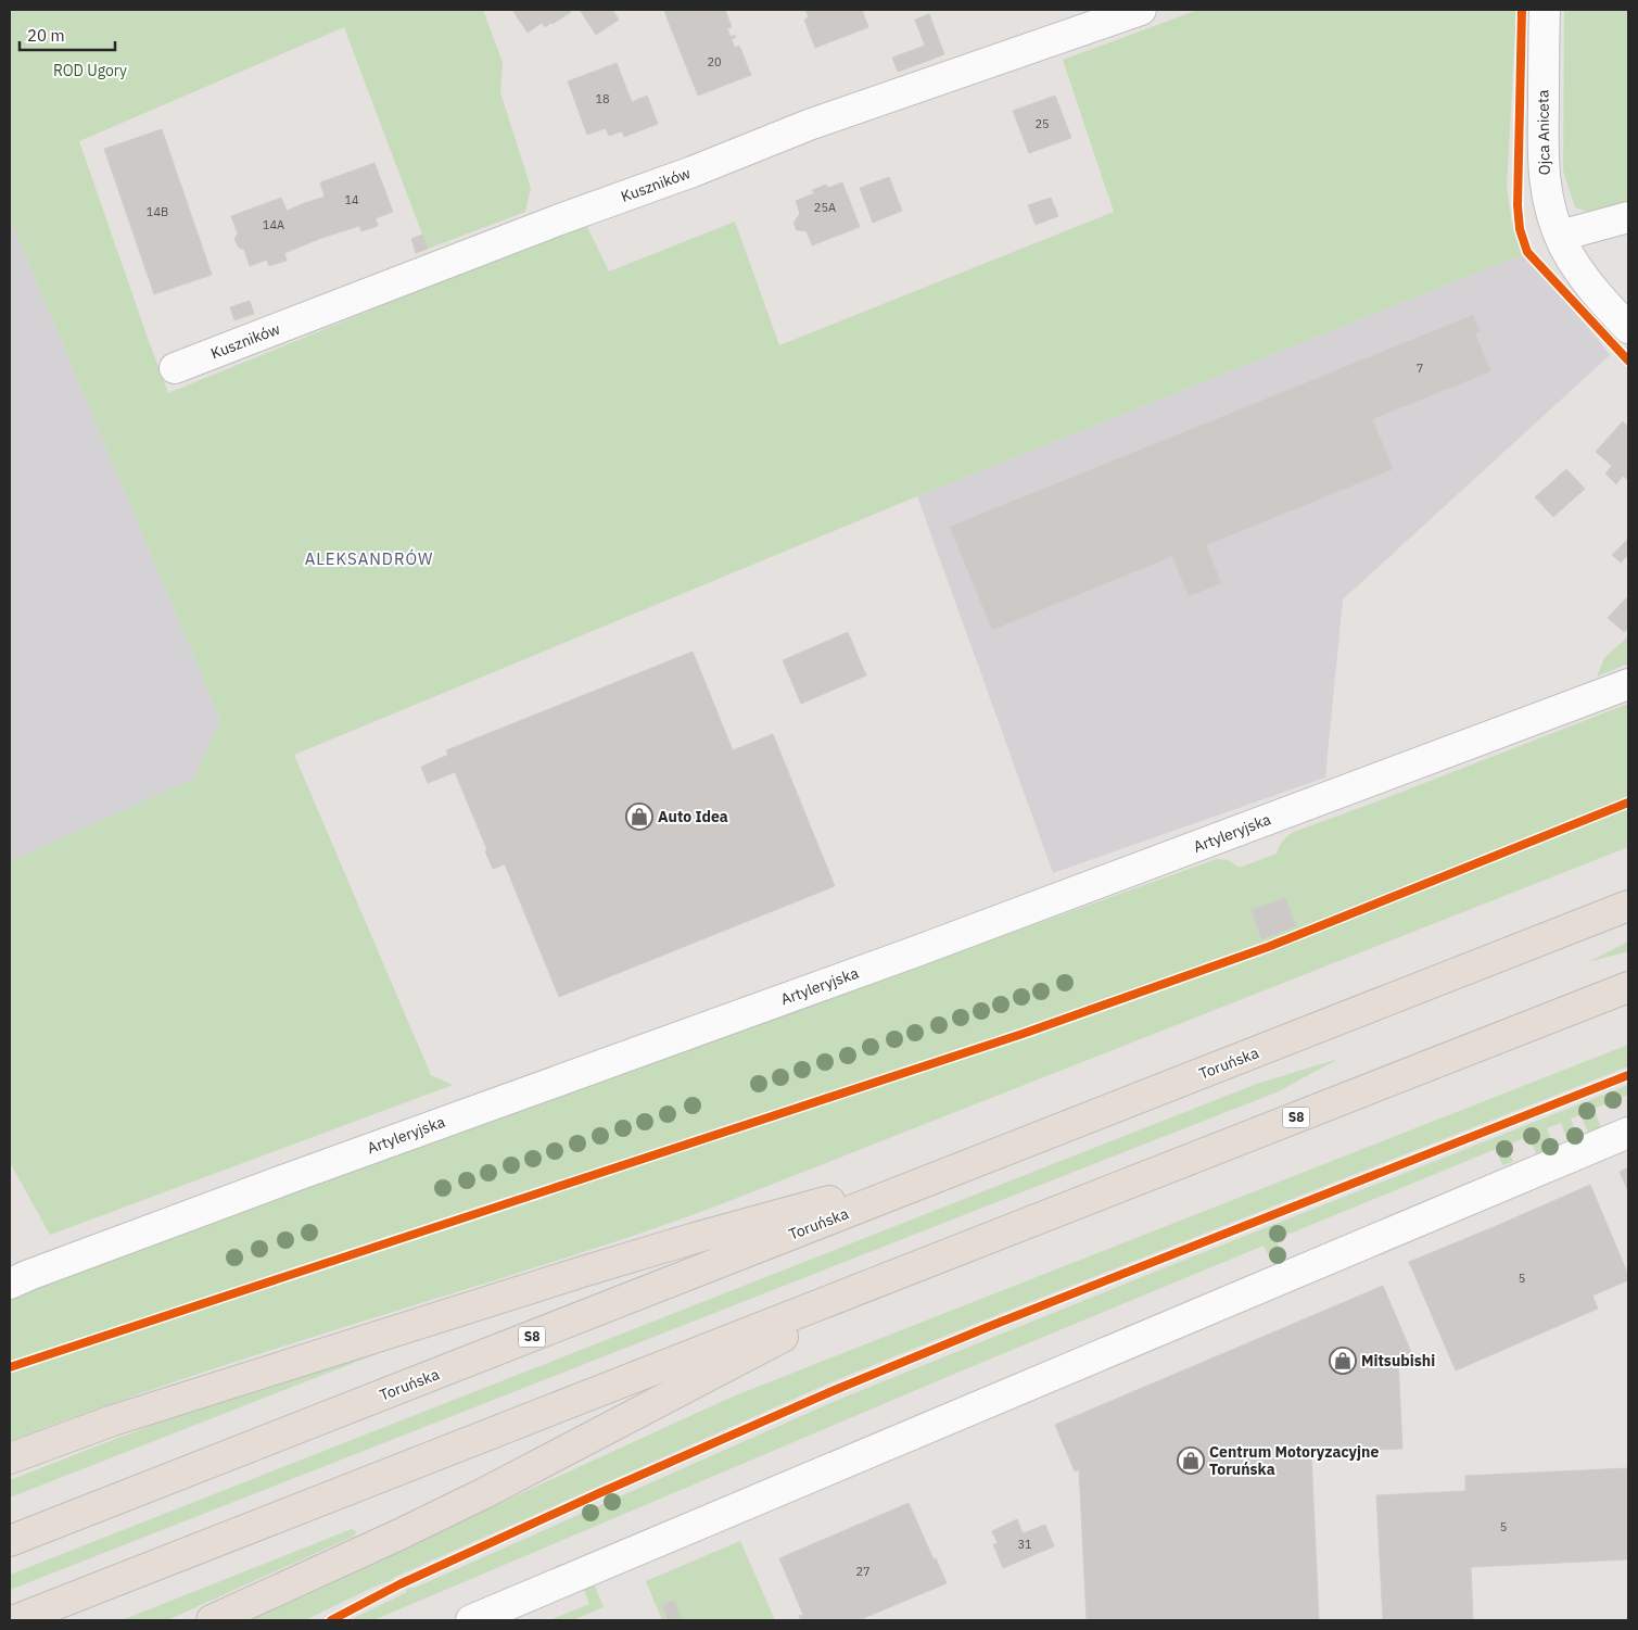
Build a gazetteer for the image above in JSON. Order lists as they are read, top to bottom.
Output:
{
  "streets": {
    "highway": ["Toruńska", "S8"],
    "street": ["Ojca Aniceta", "Kuszników", "Artyleryjska"]
  },
  "districts": ["ALEKSANDRÓW"],
  "parks": ["ROD Ugory"],
  "places": {
    "shop": ["Auto Idea", "Mitsubishi", "Centrum Motoryzacyjne Toruńska"]
  },
  "house_numbers": [
    "20",
    "18",
    "25",
    "14",
    "25A",
    "14B",
    "14A",
    "7",
    "5",
    "5",
    "31",
    "27"
  ],
  "scale_bar": "20 m"
}
